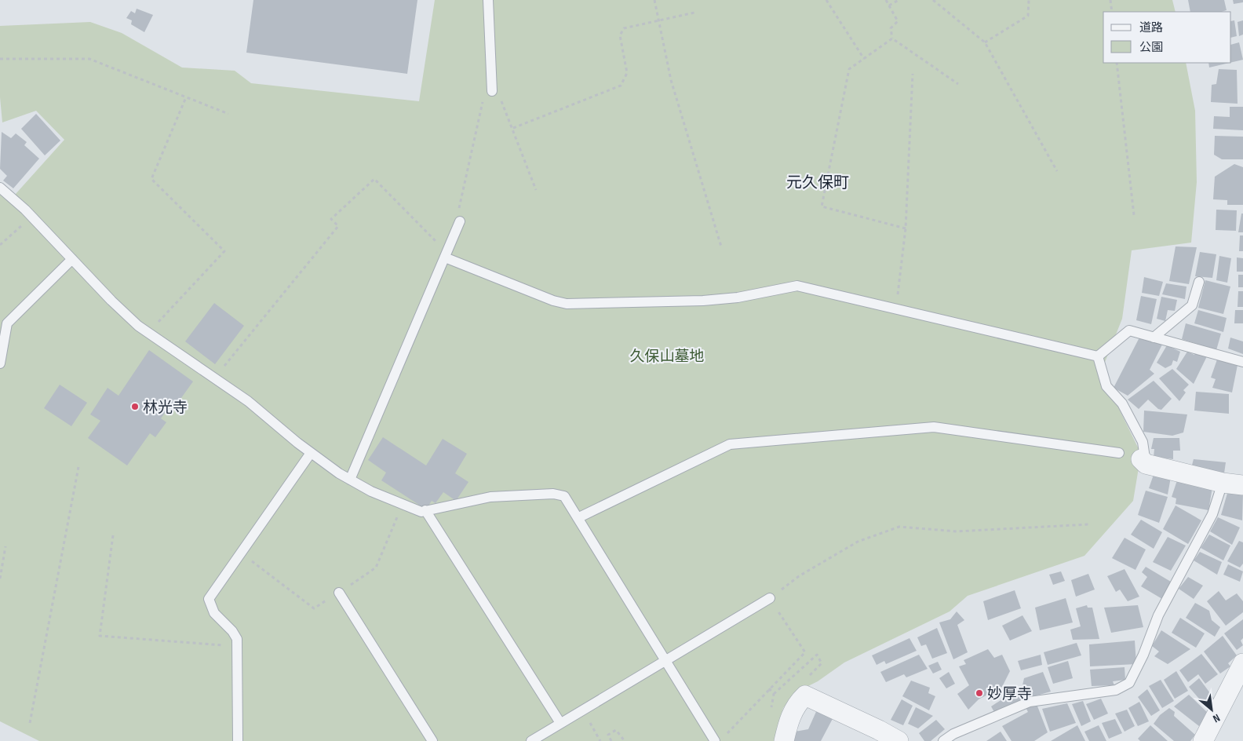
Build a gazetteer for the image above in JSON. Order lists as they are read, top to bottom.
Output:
{
  "districts": ["元久保町"],
  "parks": ["久保山墓地"],
  "places": ["林光寺", "妙厚寺"],
  "legend": ["道路", "公園"],
  "north": "bottom right"
}
